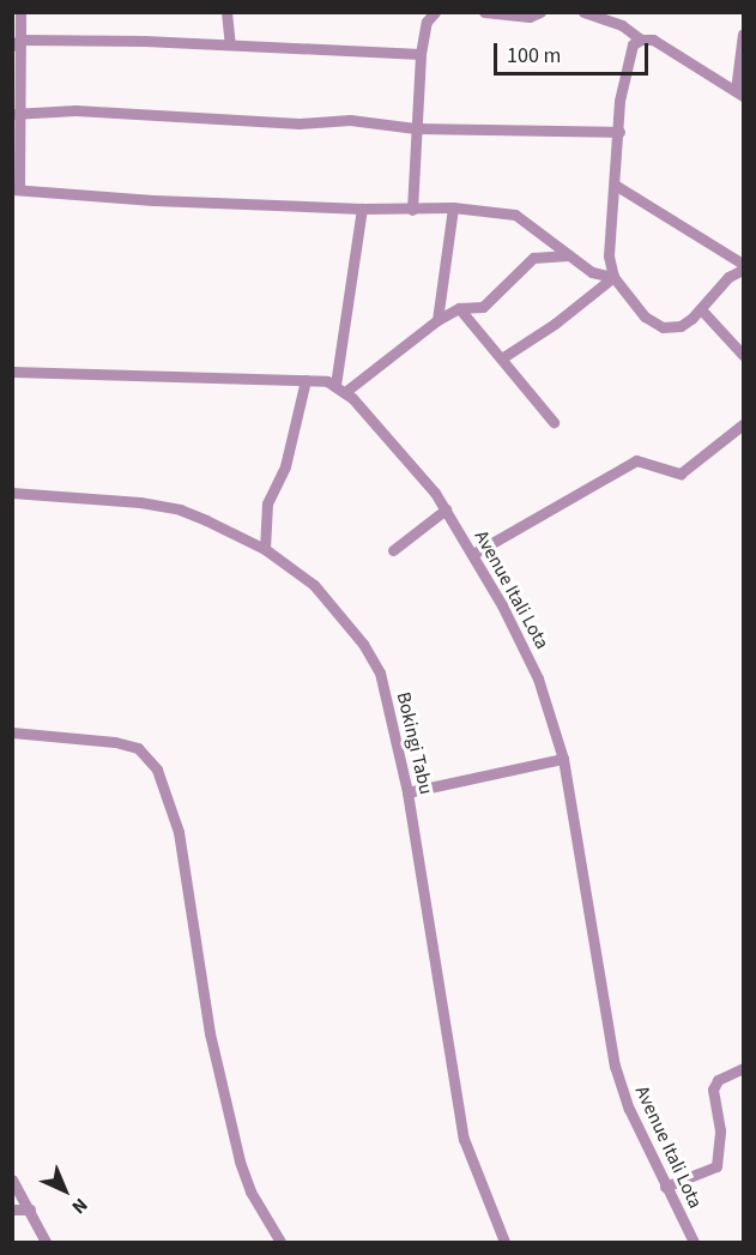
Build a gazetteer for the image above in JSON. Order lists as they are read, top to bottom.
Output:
{
  "streets": {
    "street": ["Avenue Itali Lota", "Bokingi Tabu"]
  },
  "scale_bar": "100 m",
  "north": "bottom right"
}
